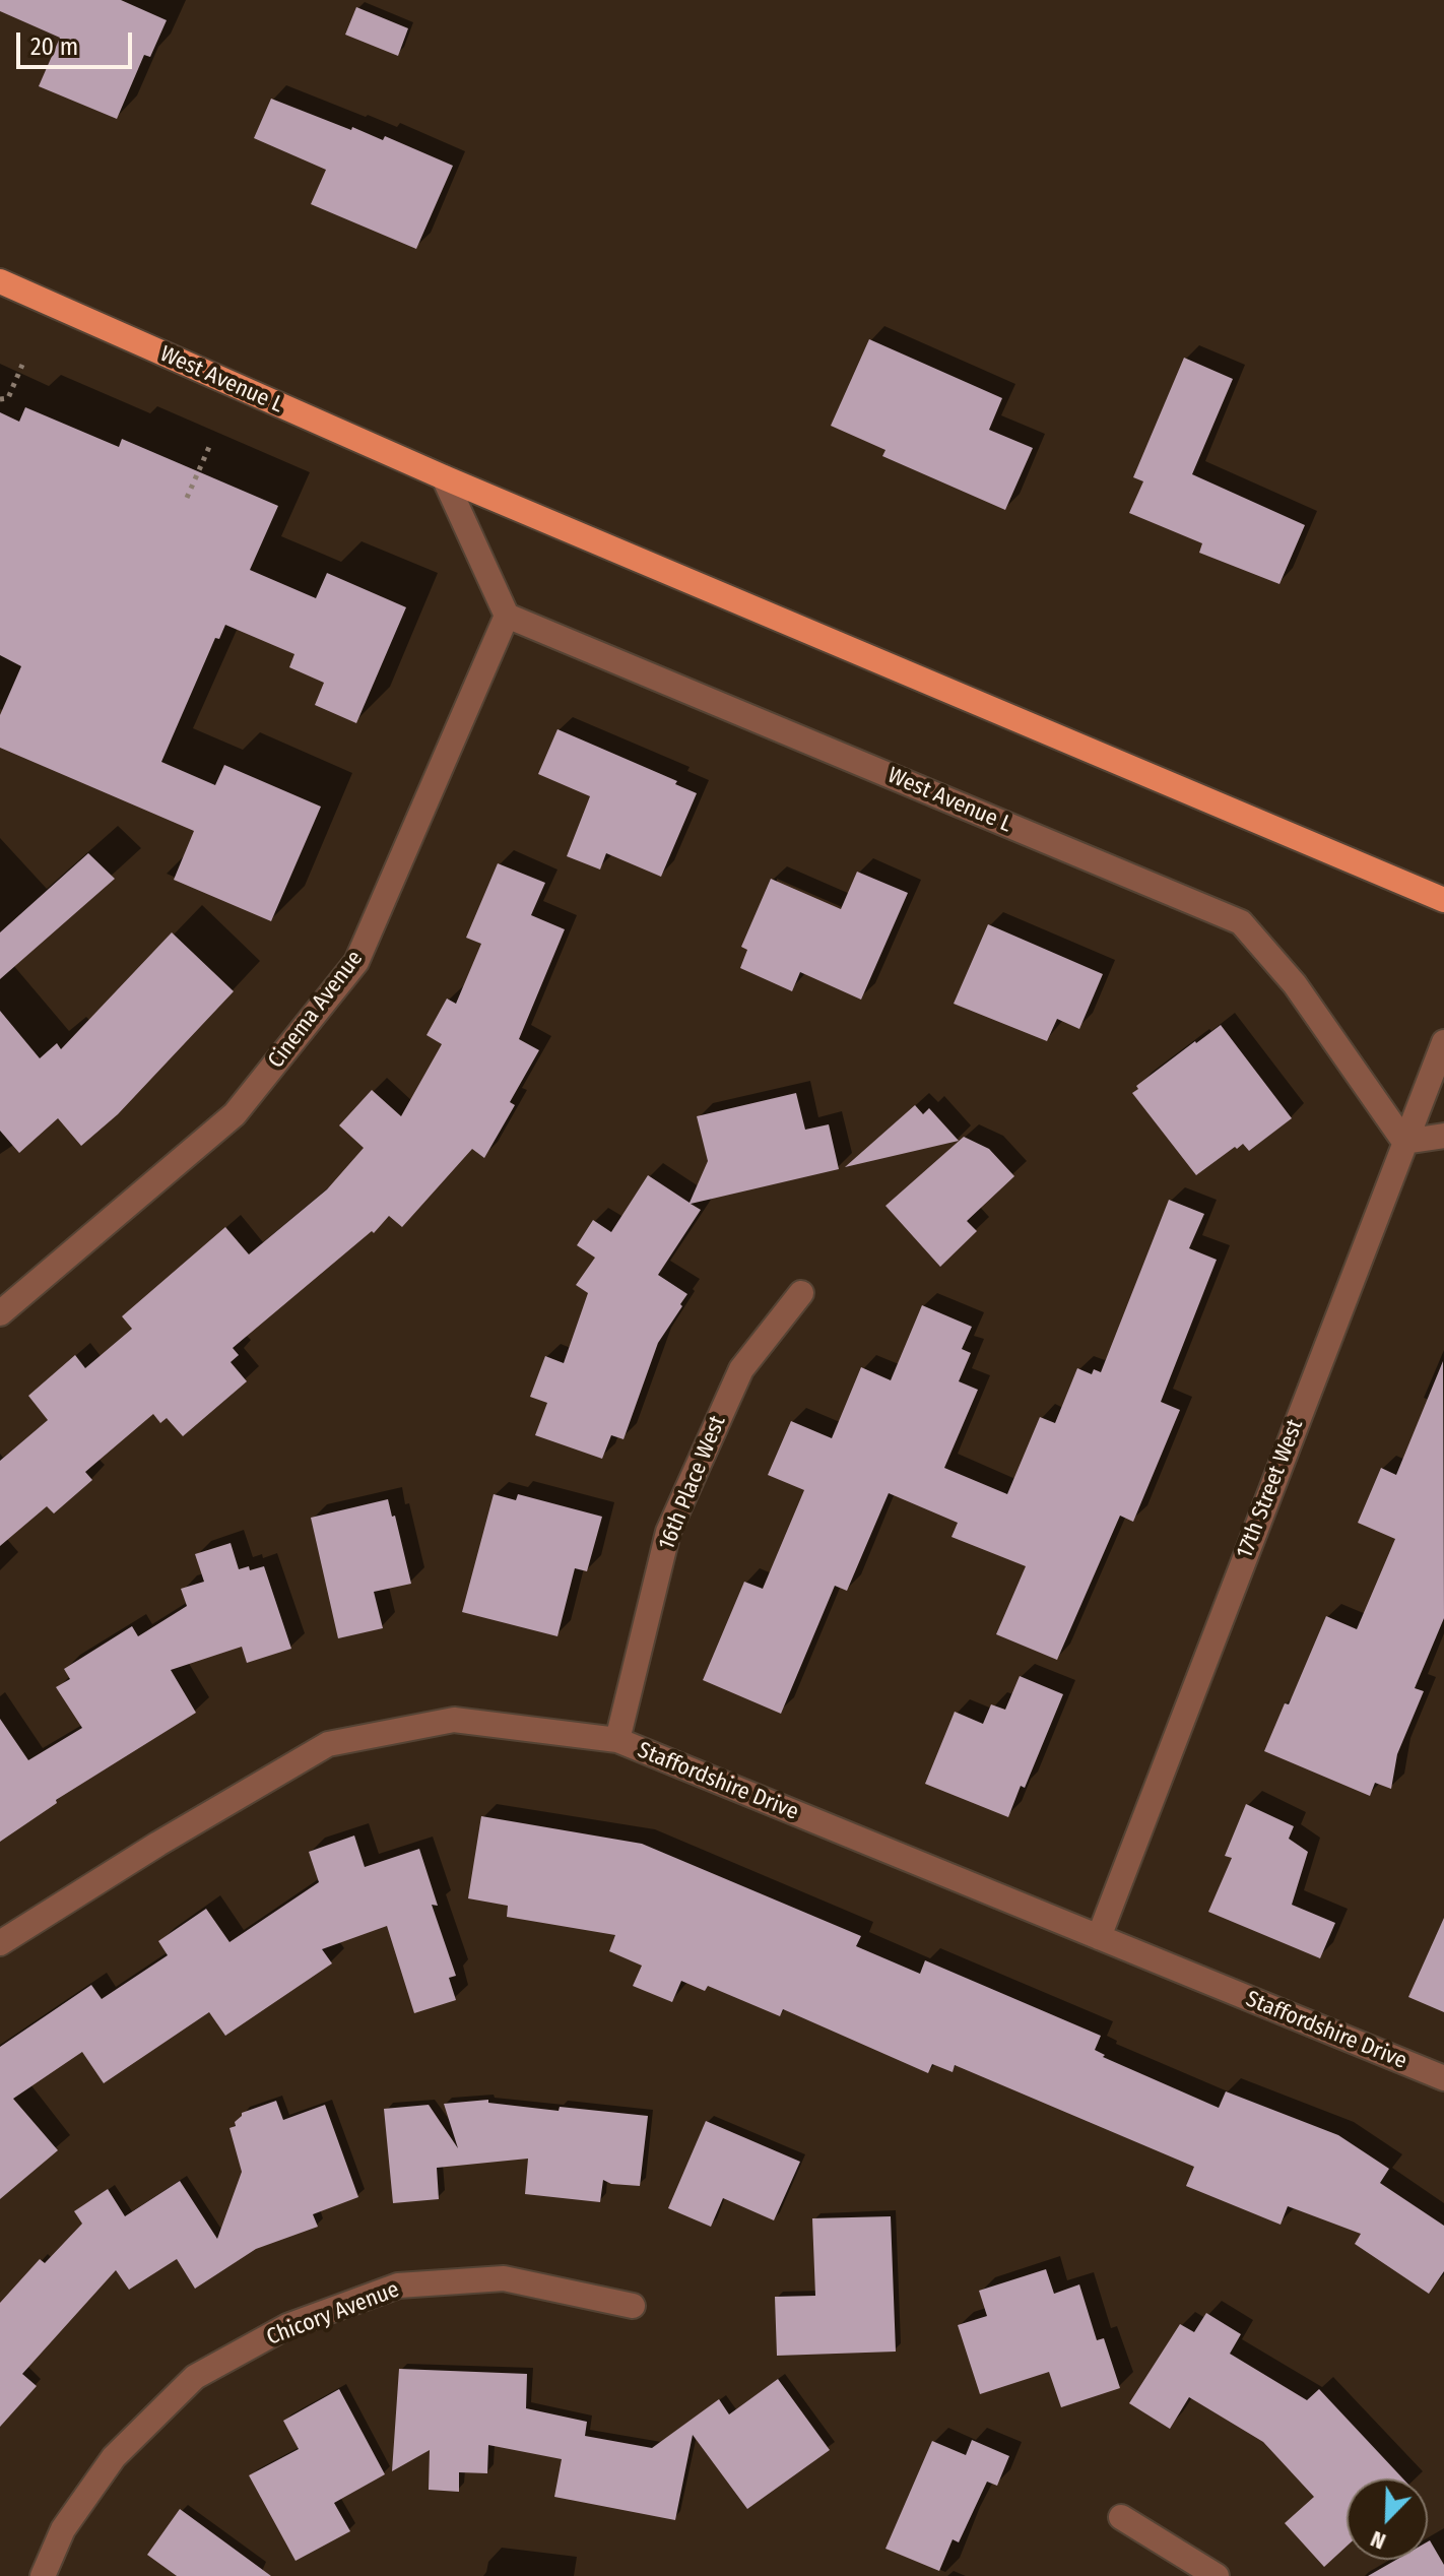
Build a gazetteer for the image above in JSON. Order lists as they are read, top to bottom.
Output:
{
  "streets": {
    "main road": ["West Avenue L"],
    "street": [
      "Cinema Avenue",
      "16th Place West",
      "17th Street West",
      "Staffordshire Drive",
      "Chicory Avenue"
    ]
  },
  "crossings": [
    ["West Avenue L", "Cinema Avenue"],
    ["West Avenue L", "17th Street West"],
    ["16th Place West", "Staffordshire Drive"],
    ["17th Street West", "Staffordshire Drive"]
  ],
  "scale_bar": "20 m",
  "north": "bottom left"
}
